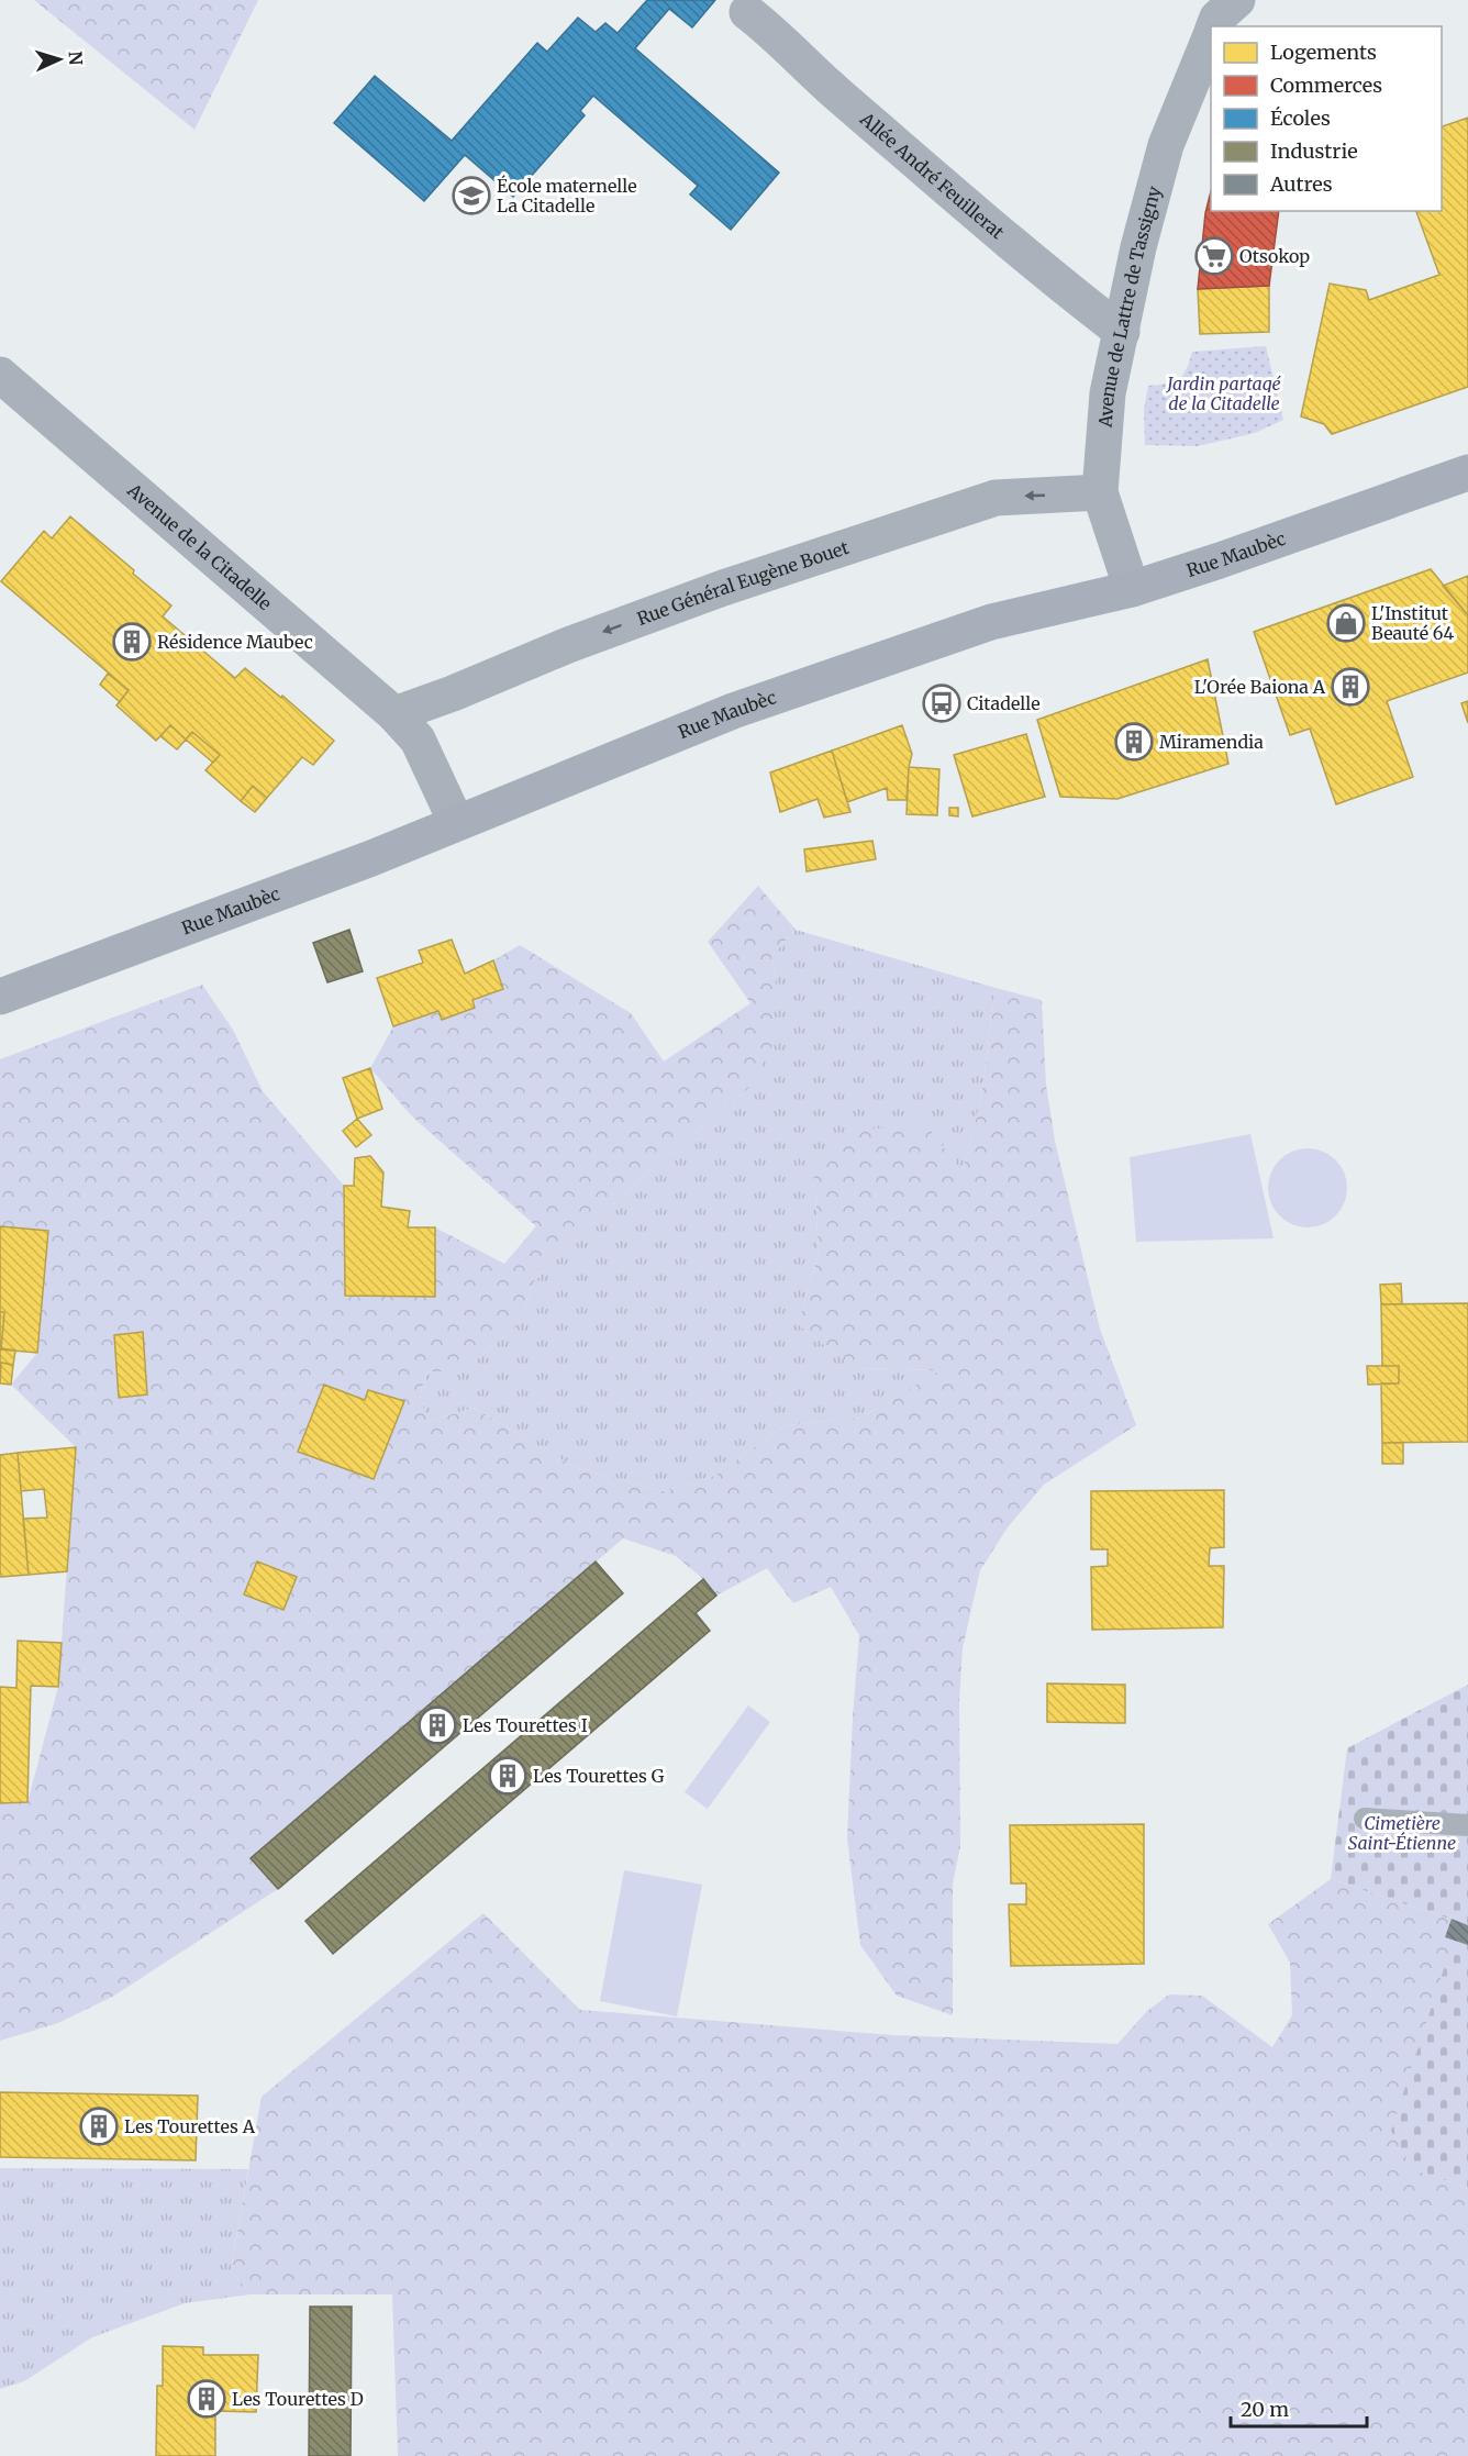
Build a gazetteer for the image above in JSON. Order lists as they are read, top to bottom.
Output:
{
  "streets": {
    "main road": ["Rue Maubèc"],
    "street": [
      "Allée André Feuillerat",
      "Avenue de Lattre de Tassigny",
      "Avenue de la Citadelle",
      "Rue Général Eugène Bouet"
    ]
  },
  "crossings": [
    ["Allée André Feuillerat", "Avenue de Lattre de Tassigny"],
    ["Avenue de Lattre de Tassigny", "Rue Maubèc"],
    ["Avenue de Lattre de Tassigny", "Rue Général Eugène Bouet"],
    ["Avenue de la Citadelle", "Rue Maubèc"],
    ["Avenue de la Citadelle", "Rue Général Eugène Bouet"]
  ],
  "one_way": ["Rue Général Eugène Bouet"],
  "parks": ["Jardin partagé de la Citadelle", "Cimetière Saint-Étienne"],
  "places": {
    "school or university": ["École maternelle La Citadelle"],
    "supermarket": ["Otsokop"],
    "shop": ["L'Institut Beauté 64"],
    "building": [
      "Résidence Maubec",
      "L'Orée Baiona A",
      "Miramendia",
      "Les Tourettes I",
      "Les Tourettes G",
      "Les Tourettes A",
      "Les Tourettes D"
    ],
    "bus stop": ["Citadelle"]
  },
  "legend": [
    "Logements",
    "Commerces",
    "Écoles",
    "Industrie",
    "Autres"
  ],
  "scale_bar": "20 m",
  "north": "right"
}
